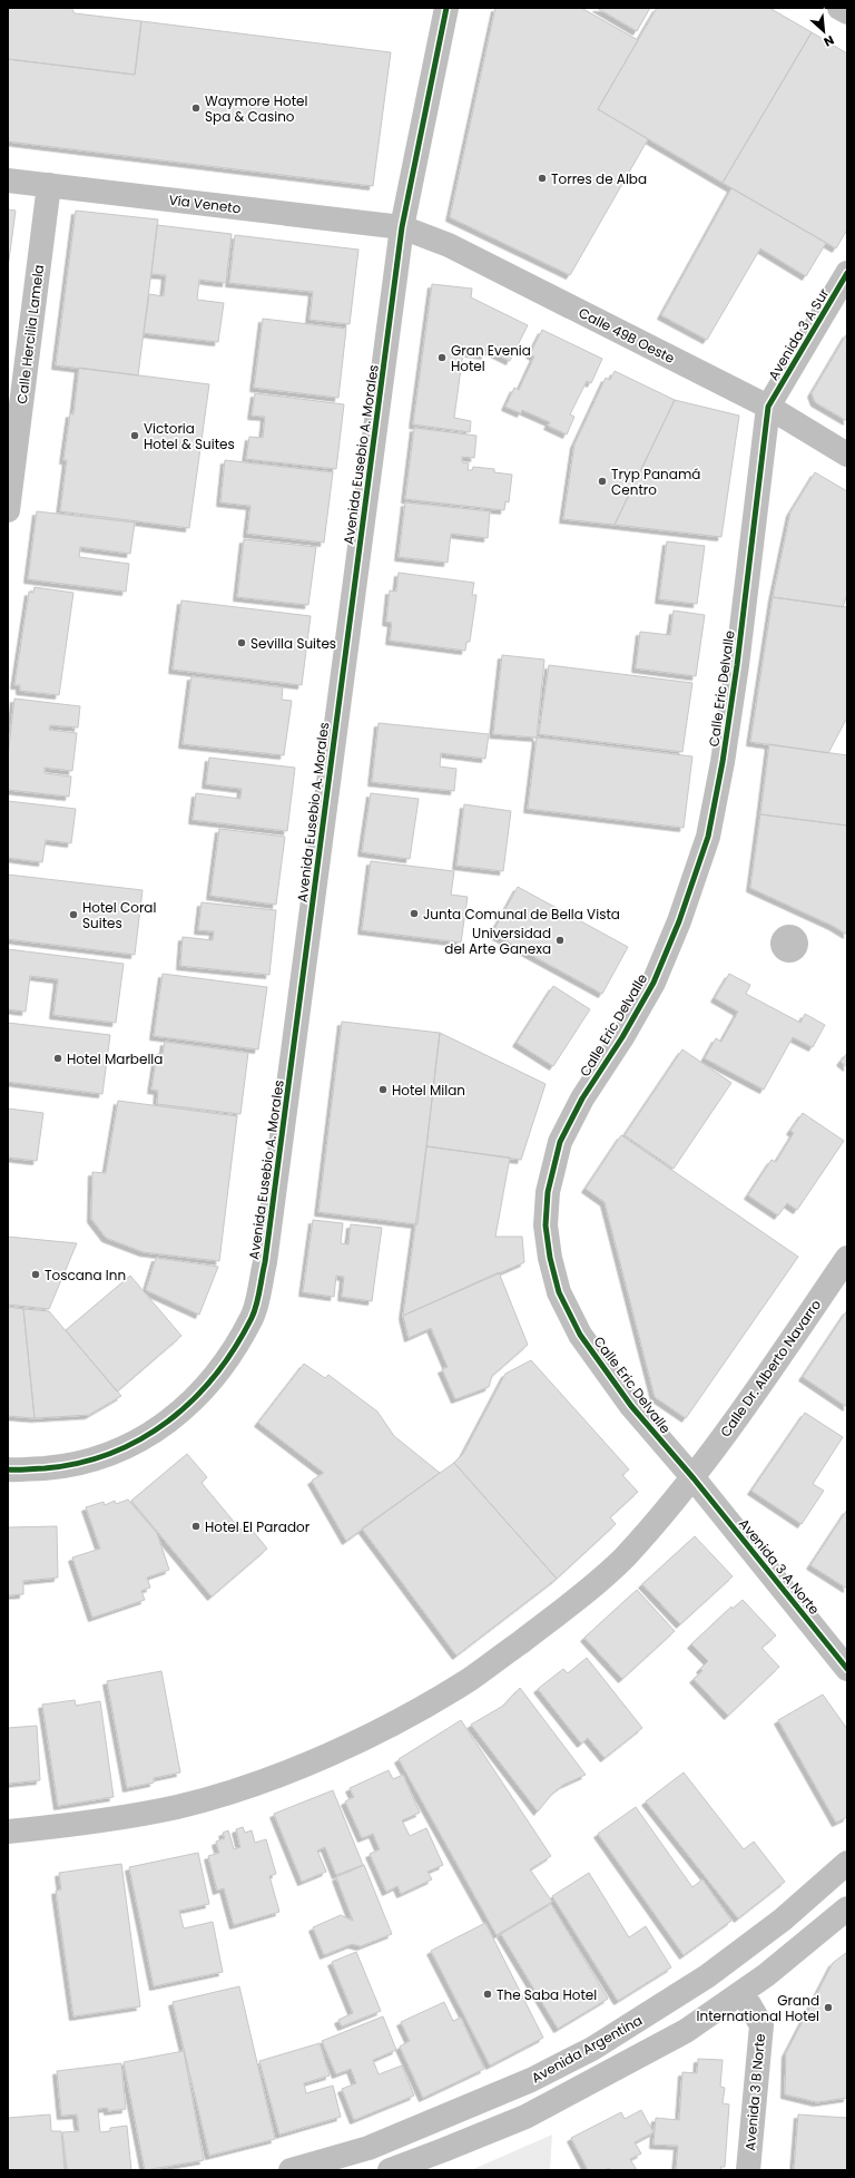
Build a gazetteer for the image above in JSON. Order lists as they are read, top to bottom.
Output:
{
  "streets": {
    "street": [
      "Vía Veneto",
      "Calle Hercilia Lamela",
      "Avenida 3 A Sur",
      "Calle 49B Oeste",
      "Avenida Eusebio A. Morales",
      "Calle Eric Delvalle",
      "Calle Dr. Alberto Navarro",
      "Avenida 3 A Norte",
      "Avenida Argentina",
      "Avenida 3 B Norte"
    ]
  },
  "crossings": [
    ["Vía Veneto", "Calle Hercilia Lamela"],
    ["Vía Veneto", "Calle 49B Oeste"],
    ["Vía Veneto", "Avenida Eusebio A. Morales"],
    ["Avenida 3 A Sur", "Calle 49B Oeste"],
    ["Avenida 3 A Sur", "Calle Eric Delvalle"],
    ["Calle 49B Oeste", "Avenida Eusebio A. Morales"],
    ["Calle 49B Oeste", "Calle Eric Delvalle"],
    ["Calle Eric Delvalle", "Calle Dr. Alberto Navarro"],
    ["Calle Eric Delvalle", "Avenida 3 A Norte"],
    ["Calle Dr. Alberto Navarro", "Avenida 3 A Norte"]
  ],
  "places": [
    "Waymore Hotel Spa & Casino",
    "Torres de Alba",
    "Gran Evenia Hotel",
    "Victoria Hotel & Suites",
    "Tryp Panamá Centro",
    "Sevilla Suites",
    "Junta Comunal de Bella Vista",
    "Hotel Coral Suites",
    "Universidad del Arte Ganexa",
    "Hotel Marbella",
    "Hotel Milan",
    "Toscana Inn",
    "Hotel El Parador",
    "The Saba Hotel",
    "Grand International Hotel"
  ],
  "north": "bottom right"
}
